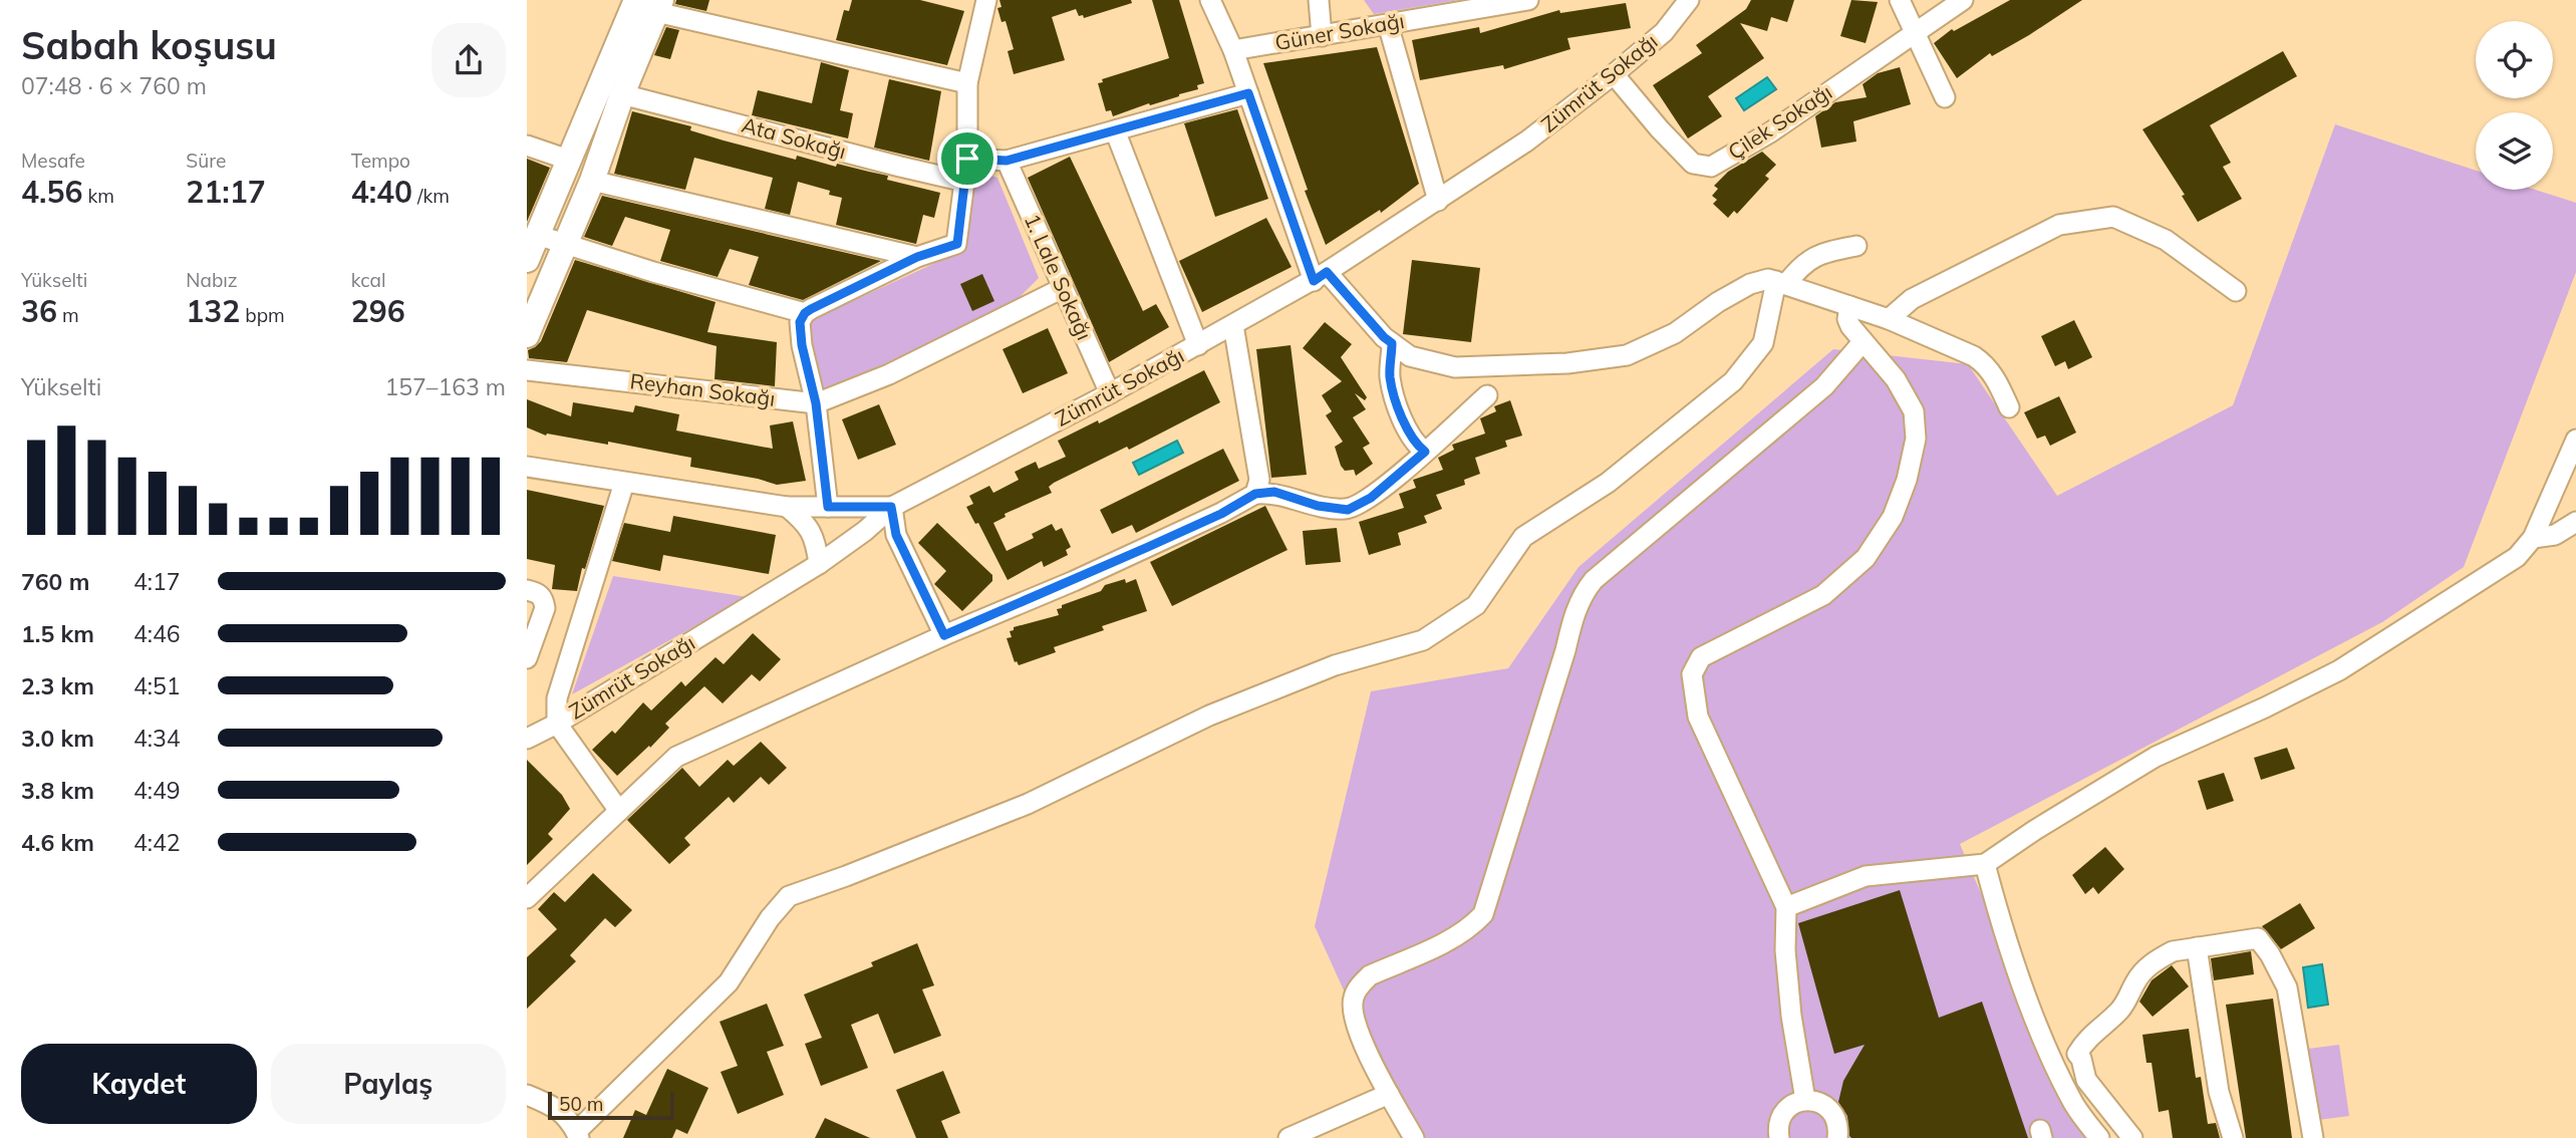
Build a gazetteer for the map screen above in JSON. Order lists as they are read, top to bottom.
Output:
{
  "streets": {
    "street": [
      "Güner Sokağı",
      "Zümrüt Sokağı",
      "Çilek Sokağı",
      "Ata Sokağı",
      "1. Lale Sokağı",
      "Reyhan Sokağı"
    ]
  },
  "crossings": [
    ["Zümrüt Sokağı", "Çilek Sokağı"],
    ["Zümrüt Sokağı", "1. Lale Sokağı"],
    ["1. Lale Sokağı", "Reyhan Sokağı"]
  ],
  "scale_bar": "50 m",
  "page": {
    "heading": ["Sabah koşusu", "07:48 · 6 × 760 m"],
    "stats": [
      ["Mesafe", "4.56 km"],
      ["Süre", "21:17"],
      ["Tempo", "4:40 /km"],
      ["Yükselti", "36 m"],
      ["Nabız", "132 bpm"],
      ["kcal", "296"]
    ],
    "chart": ["Yükselti", "157–163 m"],
    "list": [
      {
        "name": "760 m",
        "note": "4:17"
      },
      {
        "name": "1.5 km",
        "note": "4:46"
      },
      {
        "name": "2.3 km",
        "note": "4:51"
      },
      {
        "name": "3.0 km",
        "note": "4:34"
      },
      {
        "name": "3.8 km",
        "note": "4:49"
      },
      {
        "name": "4.6 km",
        "note": "4:42"
      }
    ],
    "buttons": ["Kaydet", "Paylaş"],
    "scale": "50 m"
  }
}
